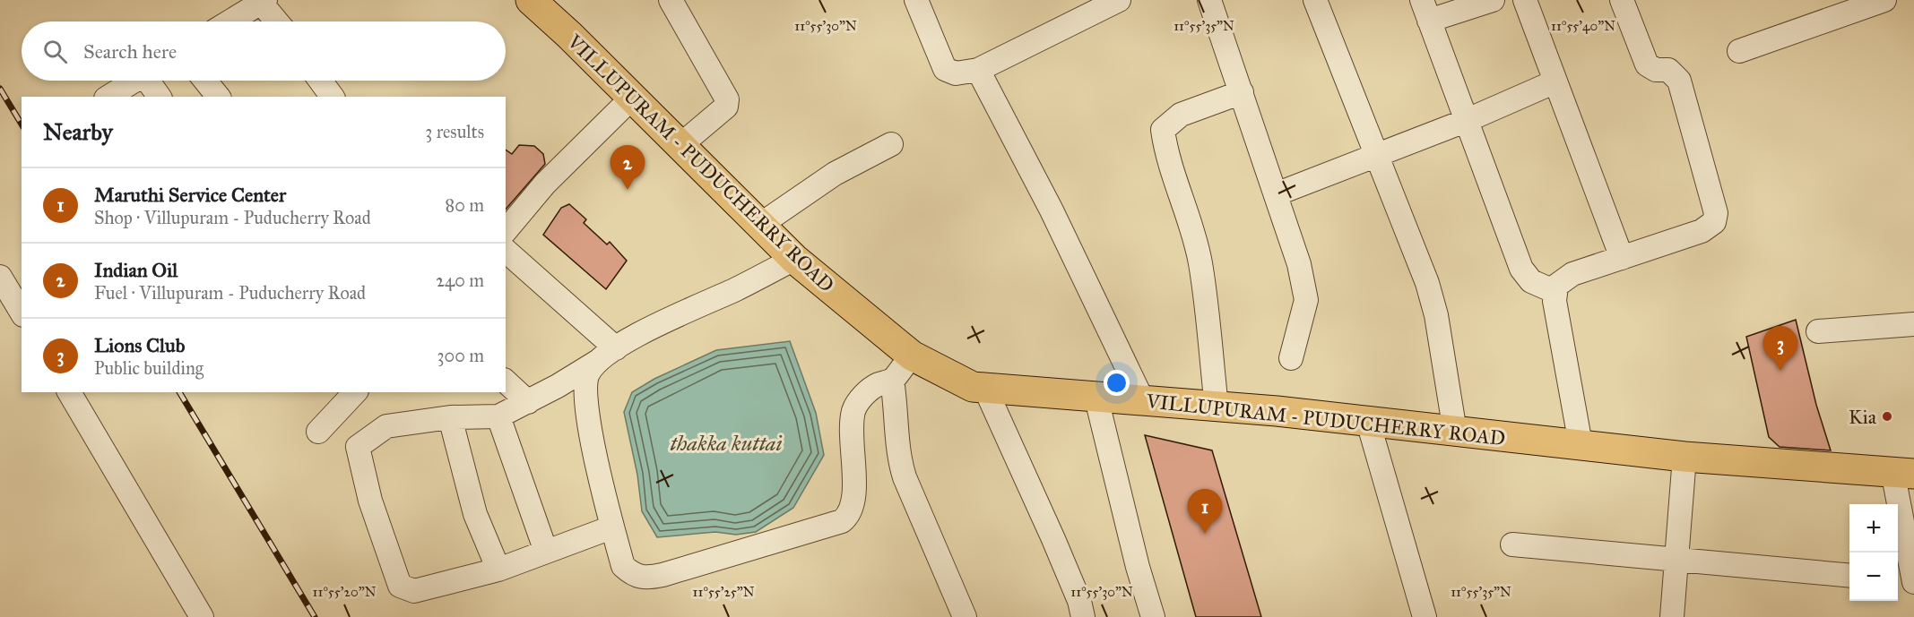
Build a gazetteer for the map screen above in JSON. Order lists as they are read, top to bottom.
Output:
{
  "streets": {
    "highway": ["VILLUPURAM - PUDUCHERRY ROAD"]
  },
  "water": ["thakka kuttai"],
  "places": ["Kia"],
  "page": {
    "search": "Search here",
    "heading": ["Nearby", "3 results"],
    "pins": ["2", "3", "1"],
    "list": [
      {
        "mark": "1",
        "name": "Maruthi Service Center",
        "note": "Shop · Villupuram - Puducherry Road",
        "value": "80 m"
      },
      {
        "mark": "2",
        "name": "Indian Oil",
        "note": "Fuel · Villupuram - Puducherry Road",
        "value": "240 m"
      },
      {
        "mark": "3",
        "name": "Lions Club",
        "note": "Public building",
        "value": "300 m"
      }
    ],
    "map_buttons": ["+", "−"]
  },
  "coordinates": [
    "11°55'30\"N",
    "11°55'35\"N",
    "11°55'40\"N",
    "11°55'20\"N",
    "11°55'25\"N"
  ]
}
